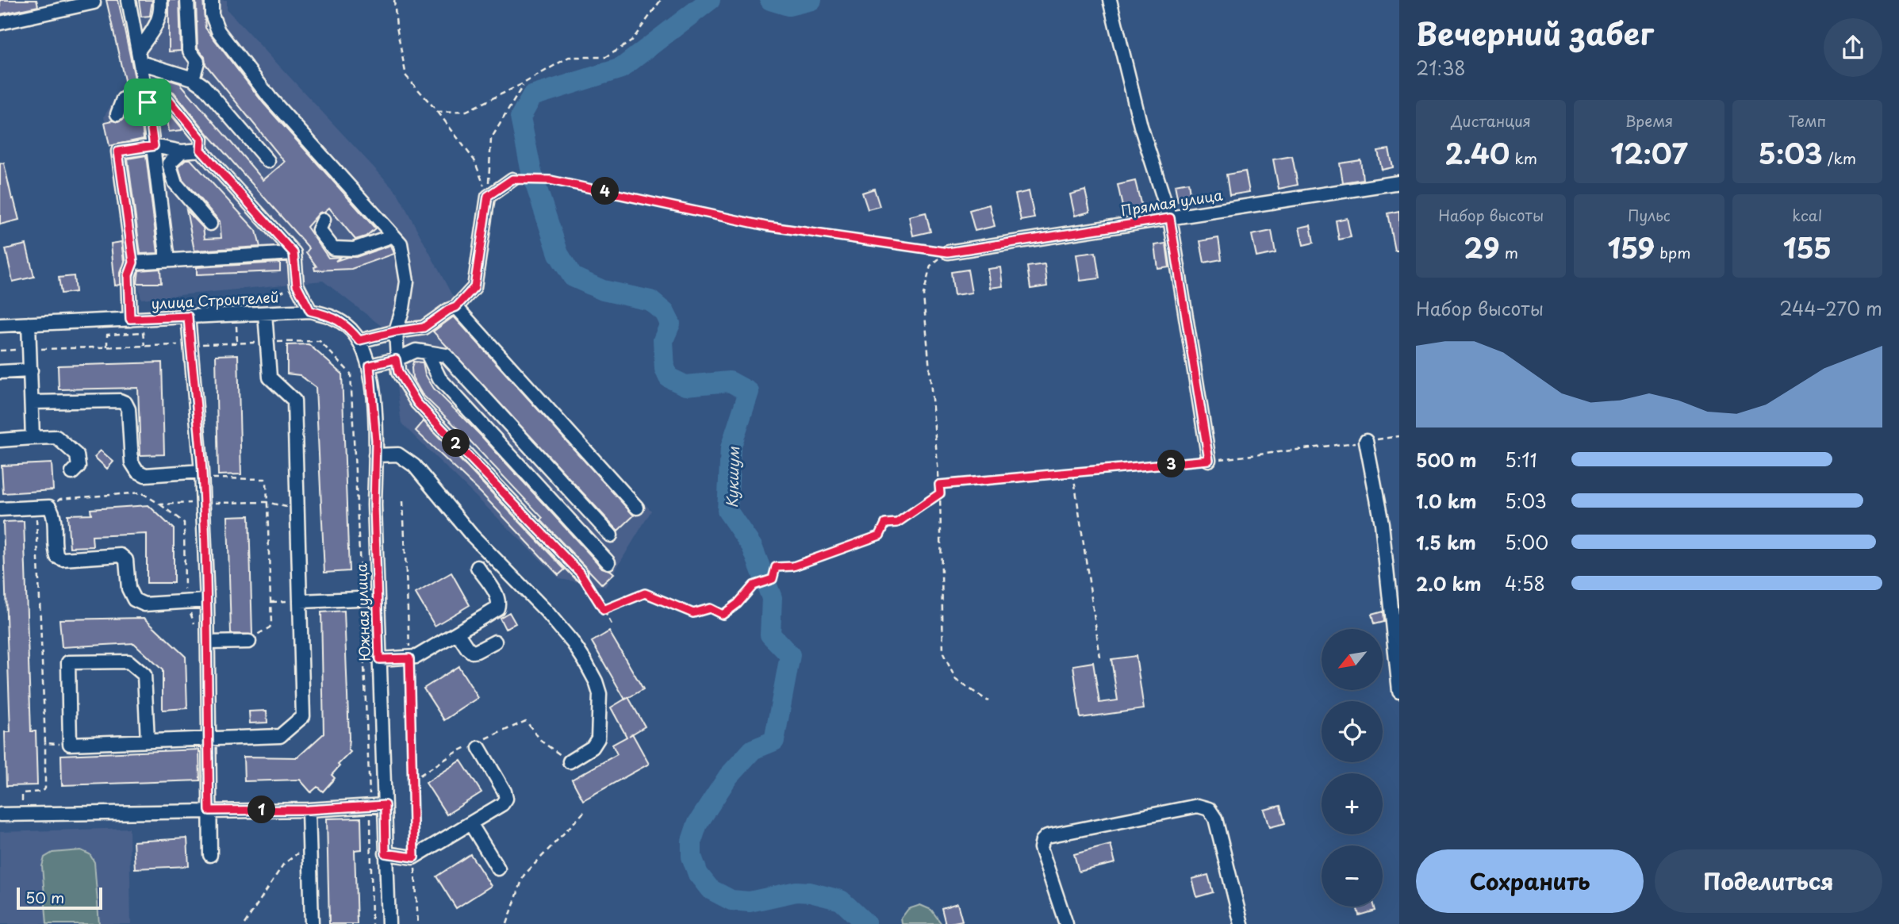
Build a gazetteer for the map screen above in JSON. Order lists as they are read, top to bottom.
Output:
{
  "streets": {
    "street": ["Прямая улица", "улица Строителей", "Южная улица"]
  },
  "crossings": [
    ["улица Строителей", "Южная улица"]
  ],
  "water": ["Кукшум"],
  "scale_bar": "50 m",
  "north": "bottom left",
  "page": {
    "heading": ["Вечерний забег", "21:38"],
    "stats": [
      ["Дистанция", "2.40 km"],
      ["Время", "12:07"],
      ["Темп", "5:03 /km"],
      ["Набор высоты", "29 m"],
      ["Пульс", "159 bpm"],
      ["kcal", "155"]
    ],
    "pins": [
      "4",
      "2",
      "3",
      "1"
    ],
    "chart": ["Набор высоты", "244–270 m"],
    "list": [
      {
        "name": "500 m",
        "note": "5:11"
      },
      {
        "name": "1.0 km",
        "note": "5:03"
      },
      {
        "name": "1.5 km",
        "note": "5:00"
      },
      {
        "name": "2.0 km",
        "note": "4:58"
      }
    ],
    "map_buttons": ["+", "−"],
    "buttons": ["Сохранить", "Поделиться"],
    "scale": "50 m"
  }
}
